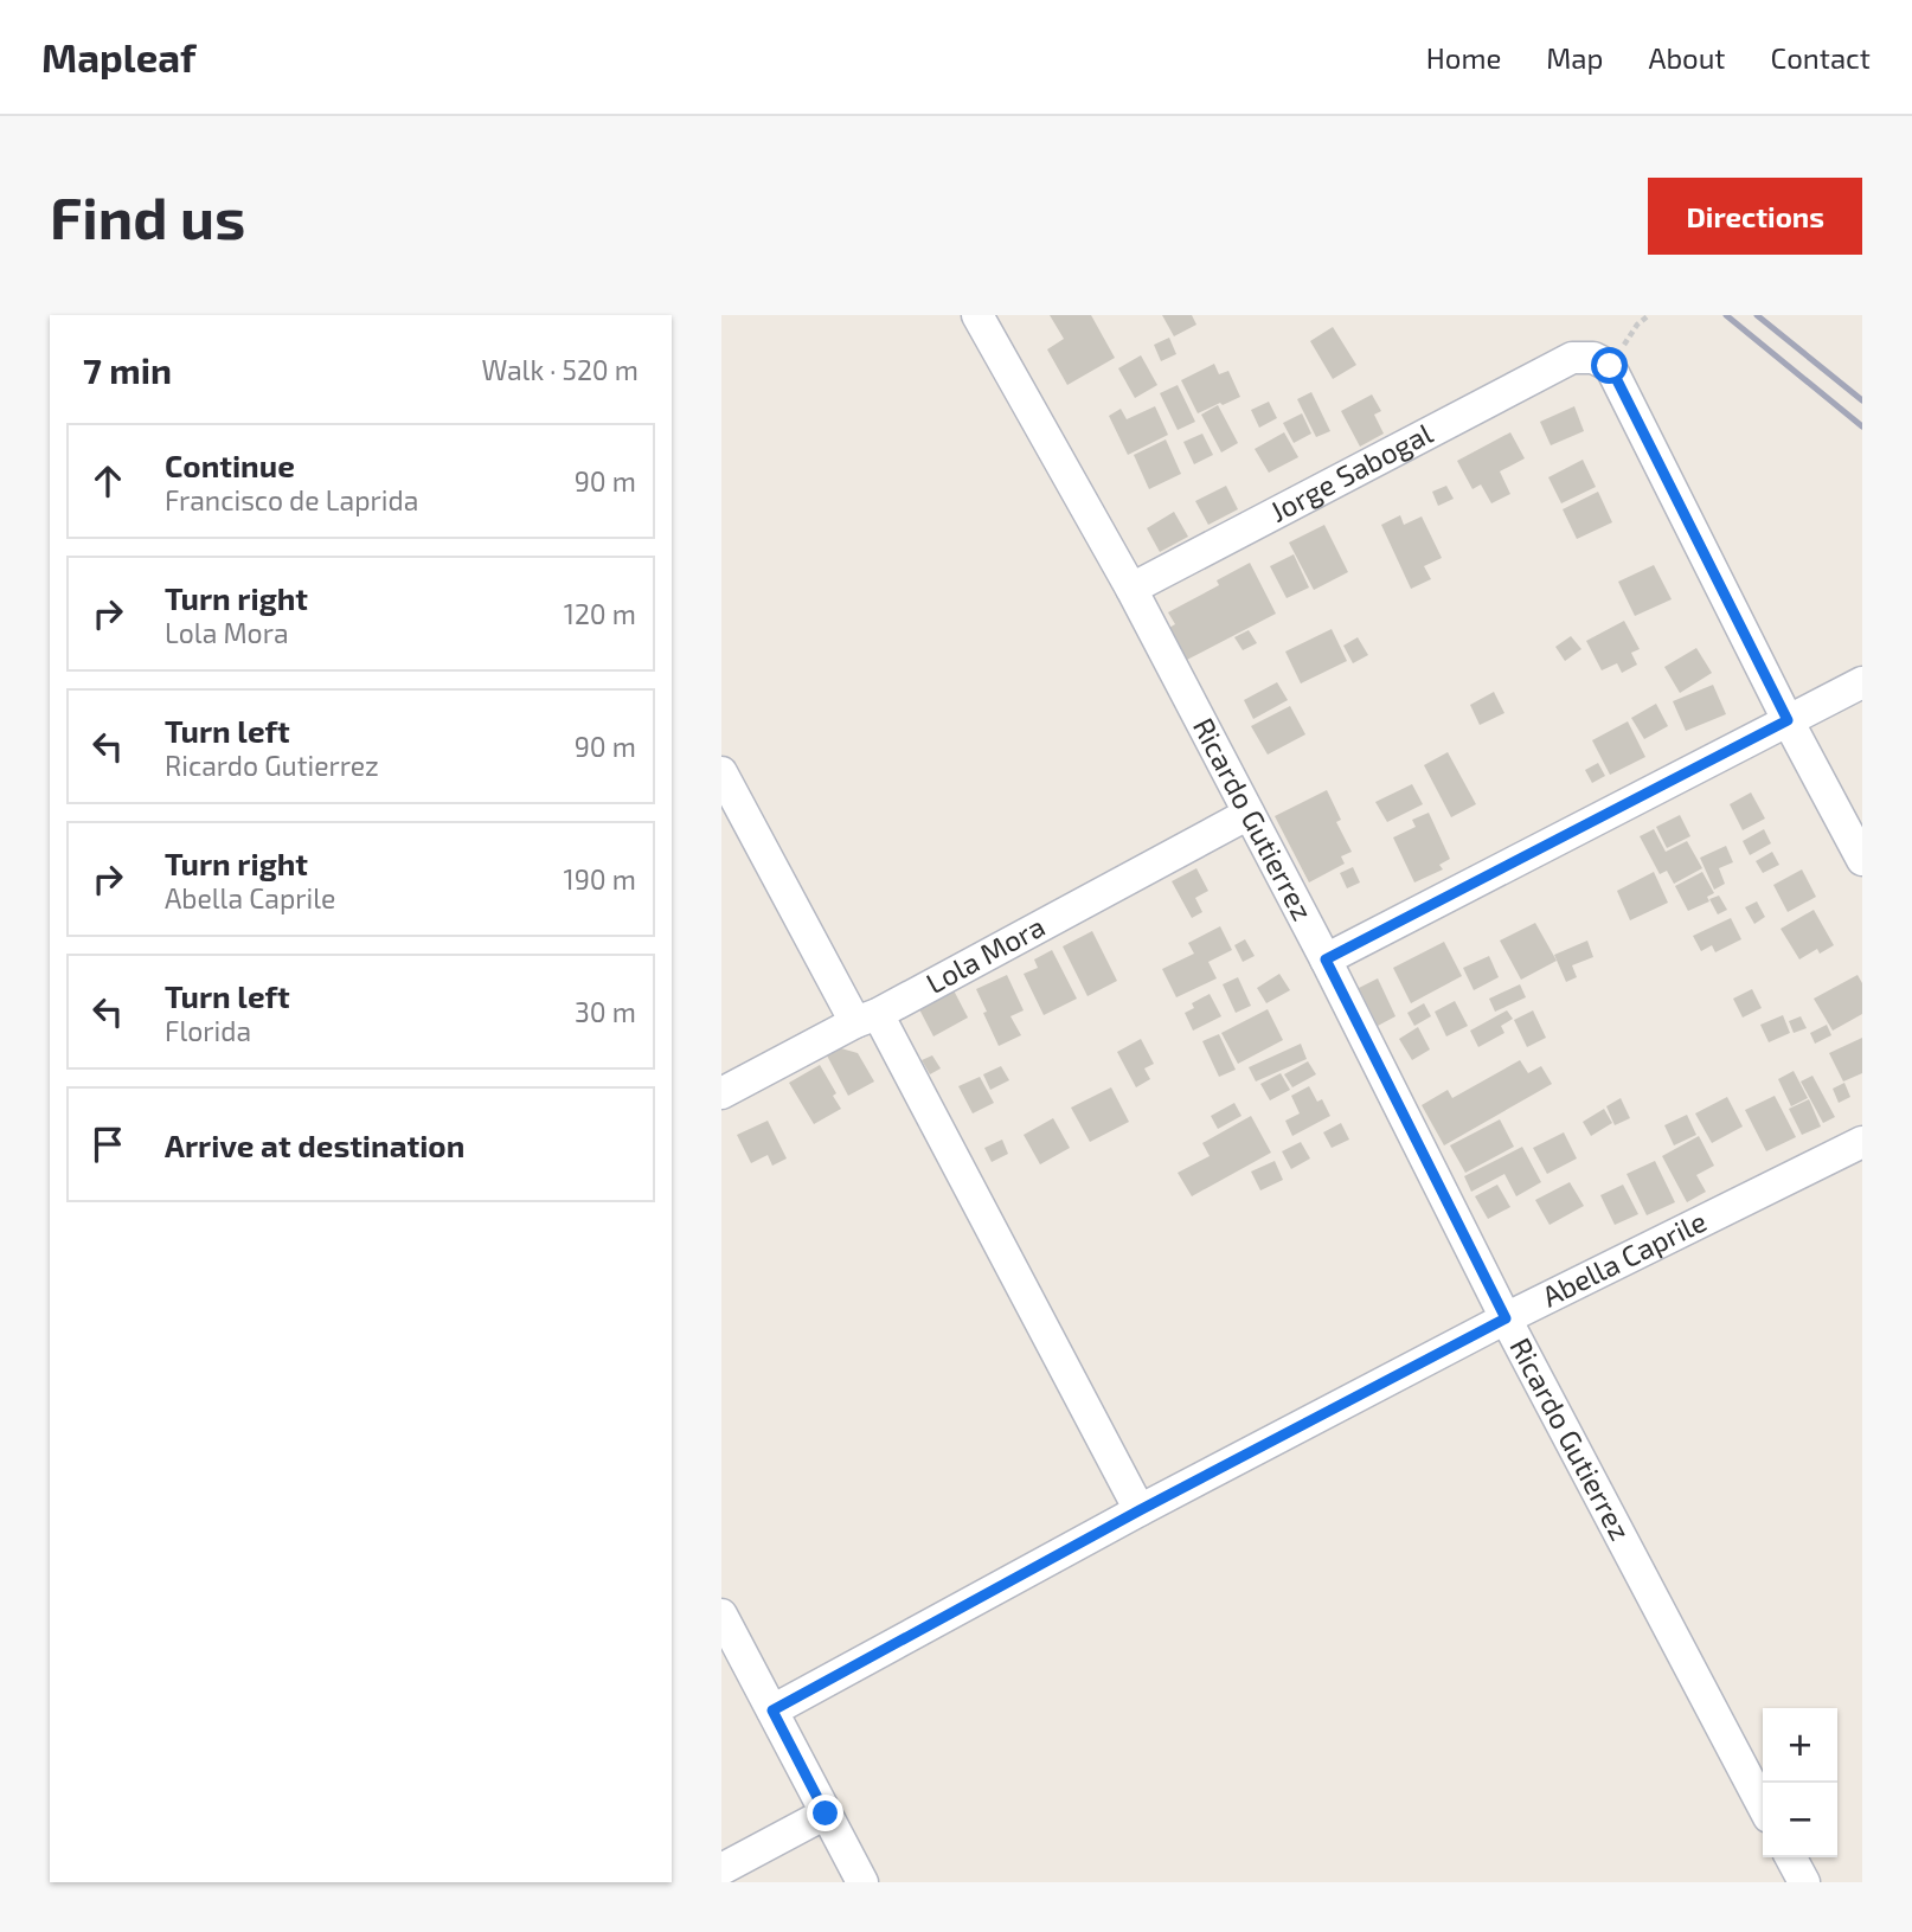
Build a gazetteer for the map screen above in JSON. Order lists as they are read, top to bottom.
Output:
{
  "streets": {
    "street": [
      "Jorge Sabogal",
      "Ricardo Gutierrez",
      "Lola Mora",
      "Abella Caprile"
    ]
  },
  "crossings": [
    ["Jorge Sabogal", "Ricardo Gutierrez"],
    ["Ricardo Gutierrez", "Lola Mora"],
    ["Ricardo Gutierrez", "Abella Caprile"]
  ],
  "page": {
    "header": "Mapleaf",
    "nav": [
      "Home",
      "Map",
      "About",
      "Contact"
    ],
    "buttons": "Directions",
    "title": "Find us",
    "heading": ["7 min", "Walk · 520 m"],
    "list": [
      ["Continue", "Francisco de Laprida", "90 m"],
      ["Turn right", "Lola Mora", "120 m"],
      ["Turn left", "Ricardo Gutierrez", "90 m"],
      ["Turn right", "Abella Caprile", "190 m"],
      ["Turn left", "Florida", "30 m"],
      "Arrive at destination"
    ],
    "map_buttons": ["+", "−"]
  }
}
